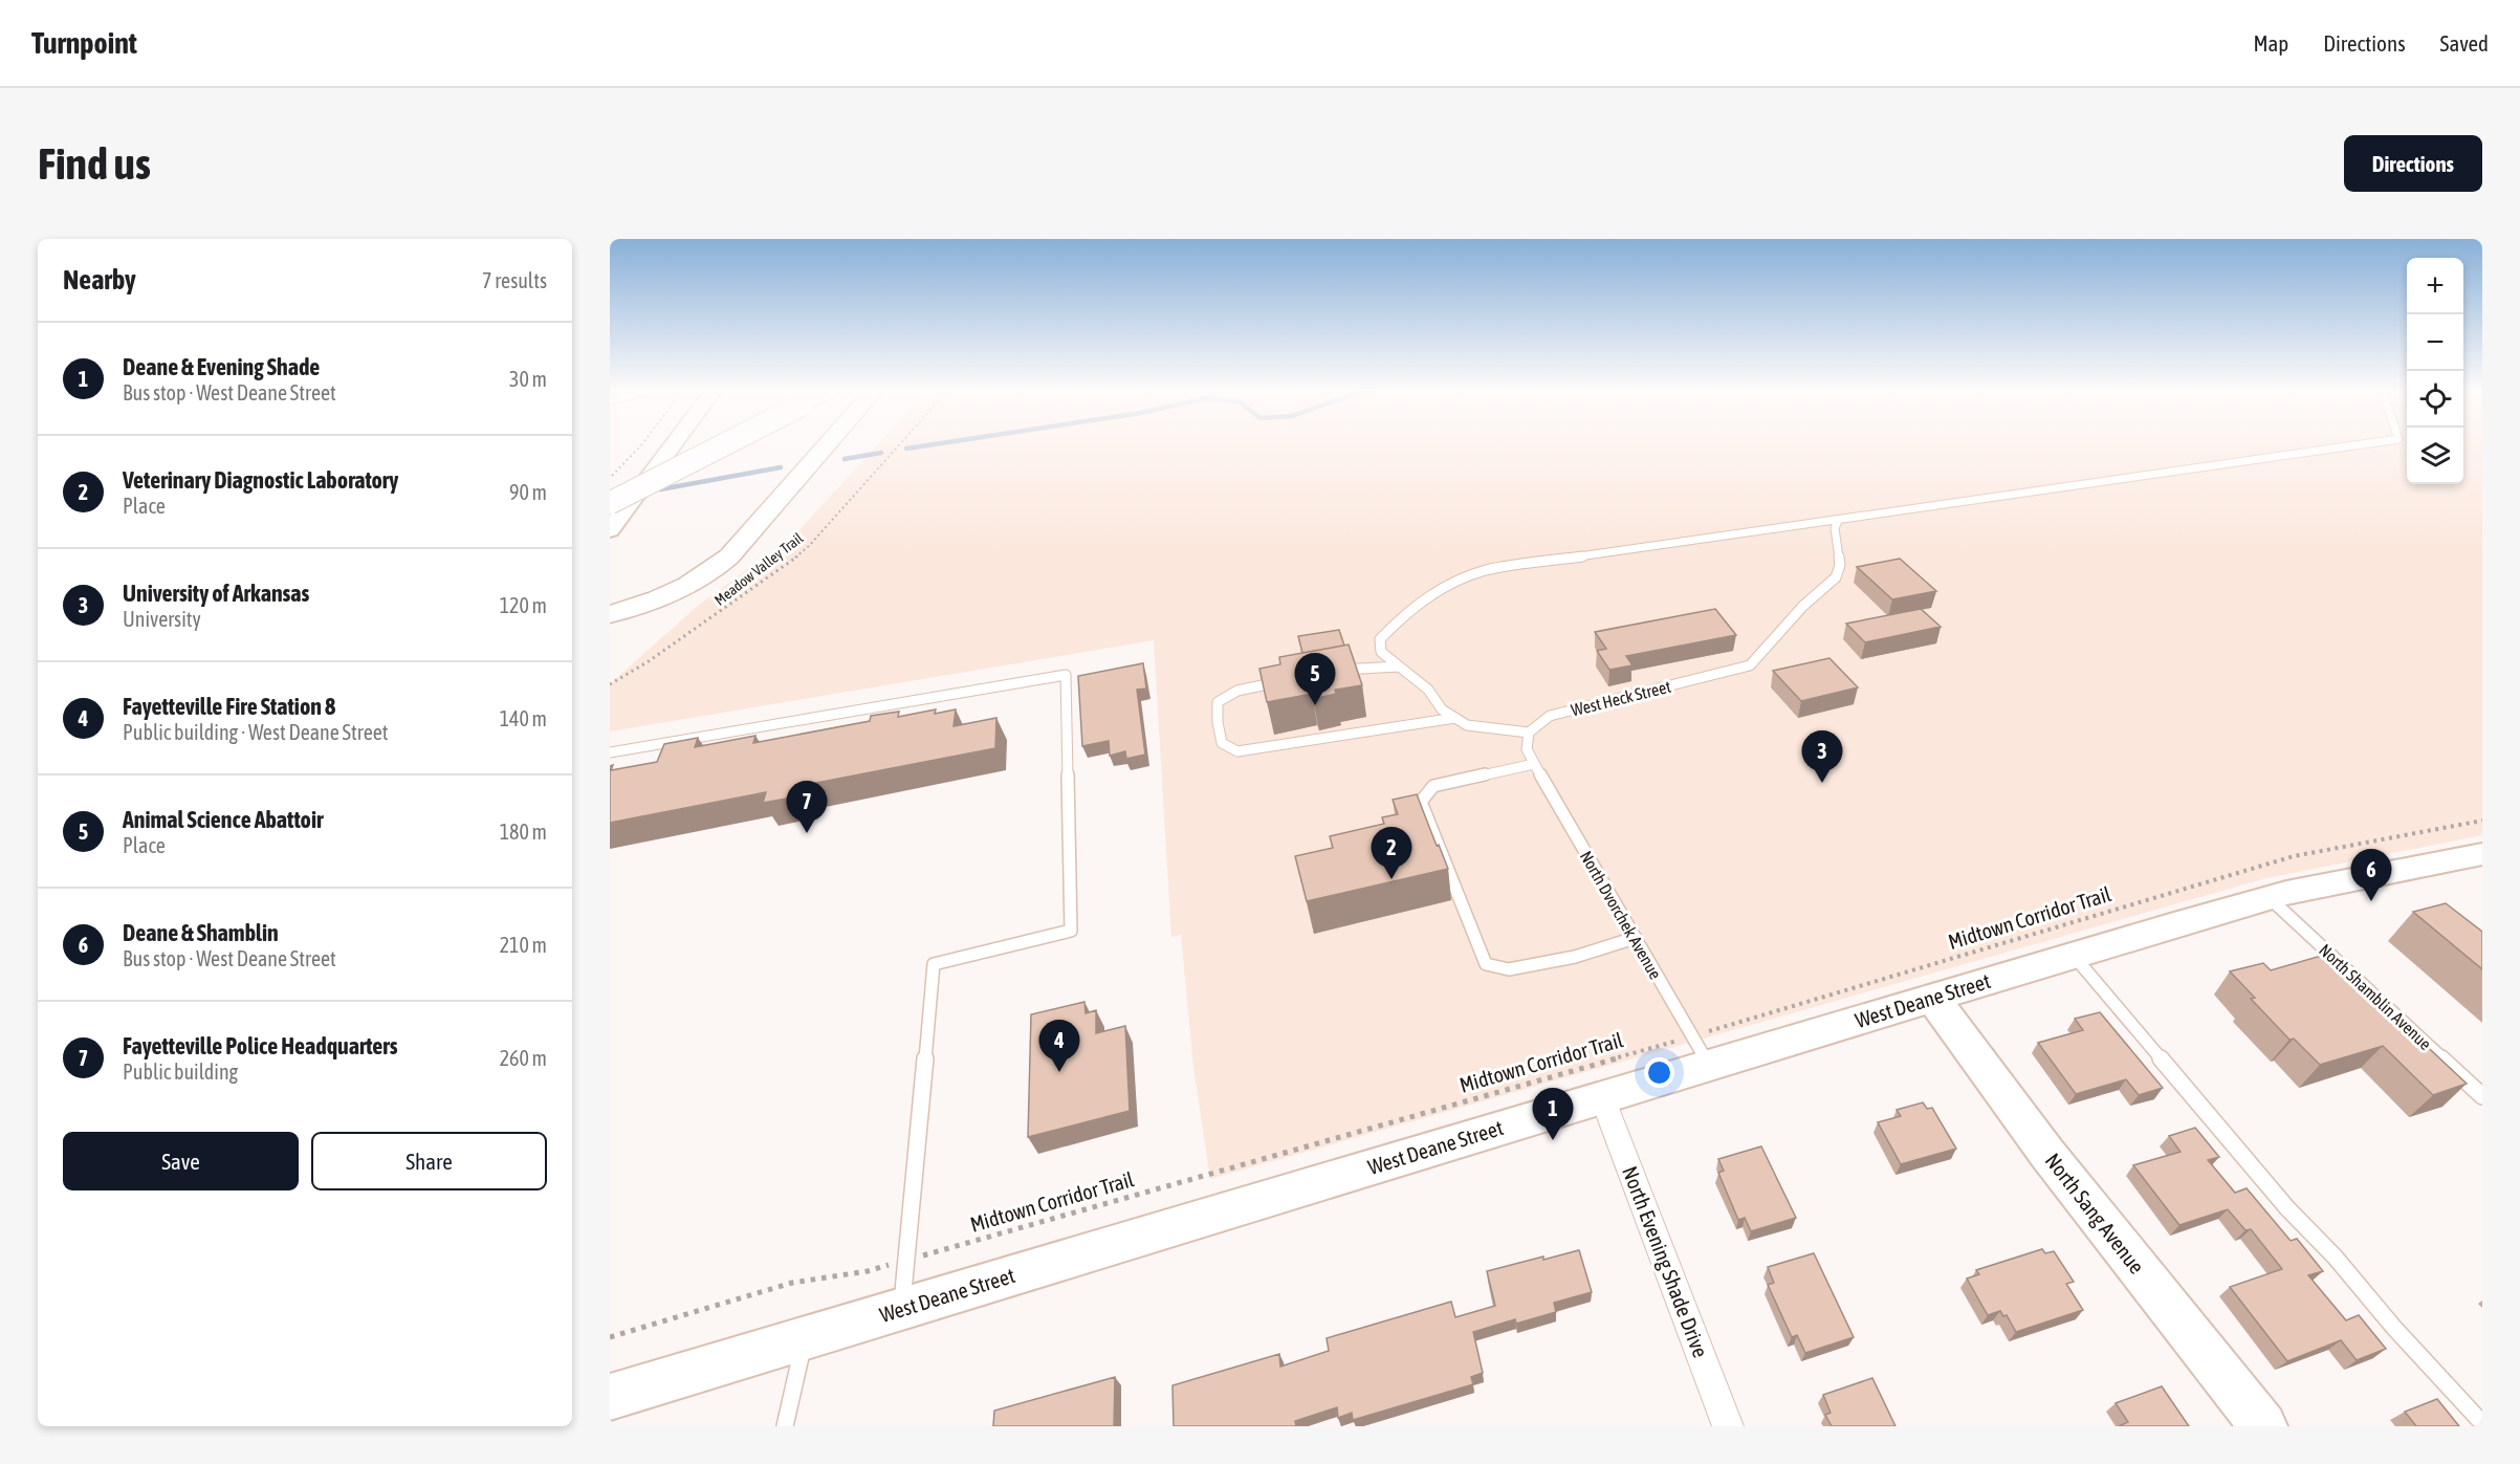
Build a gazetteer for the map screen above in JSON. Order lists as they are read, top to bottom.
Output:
{
  "streets": {
    "street": ["West Deane Street", "North Sang Avenue", "North Evening Shade Drive"],
    "lane": ["West Heck Street", "North Dvorchek Avenue", "North Shamblin Avenue"],
    "path": ["Meadow Valley Trail", "Midtown Corridor Trail"]
  },
  "crossings": [
    ["North Dvorchek Avenue", "Midtown Corridor Trail"],
    ["North Dvorchek Avenue", "West Deane Street"],
    ["Midtown Corridor Trail", "West Deane Street"],
    ["North Shamblin Avenue", "West Deane Street"],
    ["West Deane Street", "North Sang Avenue"],
    ["West Deane Street", "North Evening Shade Drive"]
  ],
  "page": {
    "header": "Turnpoint",
    "nav": ["Map", "Directions", "Saved"],
    "buttons": [
      "Directions",
      ["Save", "Share"]
    ],
    "title": "Find us",
    "heading": ["Nearby", "7 results"],
    "map_buttons": ["+", "−"],
    "list": [
      {
        "mark": "1",
        "name": "Deane & Evening Shade",
        "note": "Bus stop · West Deane Street",
        "value": "30 m"
      },
      {
        "mark": "2",
        "name": "Veterinary Diagnostic Laboratory",
        "note": "Place",
        "value": "90 m"
      },
      {
        "mark": "3",
        "name": "University of Arkansas",
        "note": "University",
        "value": "120 m"
      },
      {
        "mark": "4",
        "name": "Fayetteville Fire Station 8",
        "note": "Public building · West Deane Street",
        "value": "140 m"
      },
      {
        "mark": "5",
        "name": "Animal Science Abattoir",
        "note": "Place",
        "value": "180 m"
      },
      {
        "mark": "6",
        "name": "Deane & Shamblin",
        "note": "Bus stop · West Deane Street",
        "value": "210 m"
      },
      {
        "mark": "7",
        "name": "Fayetteville Police Headquarters",
        "note": "Public building",
        "value": "260 m"
      }
    ],
    "pins": [
      "5",
      "3",
      "7",
      "2",
      "6",
      "4",
      "1"
    ]
  }
}
